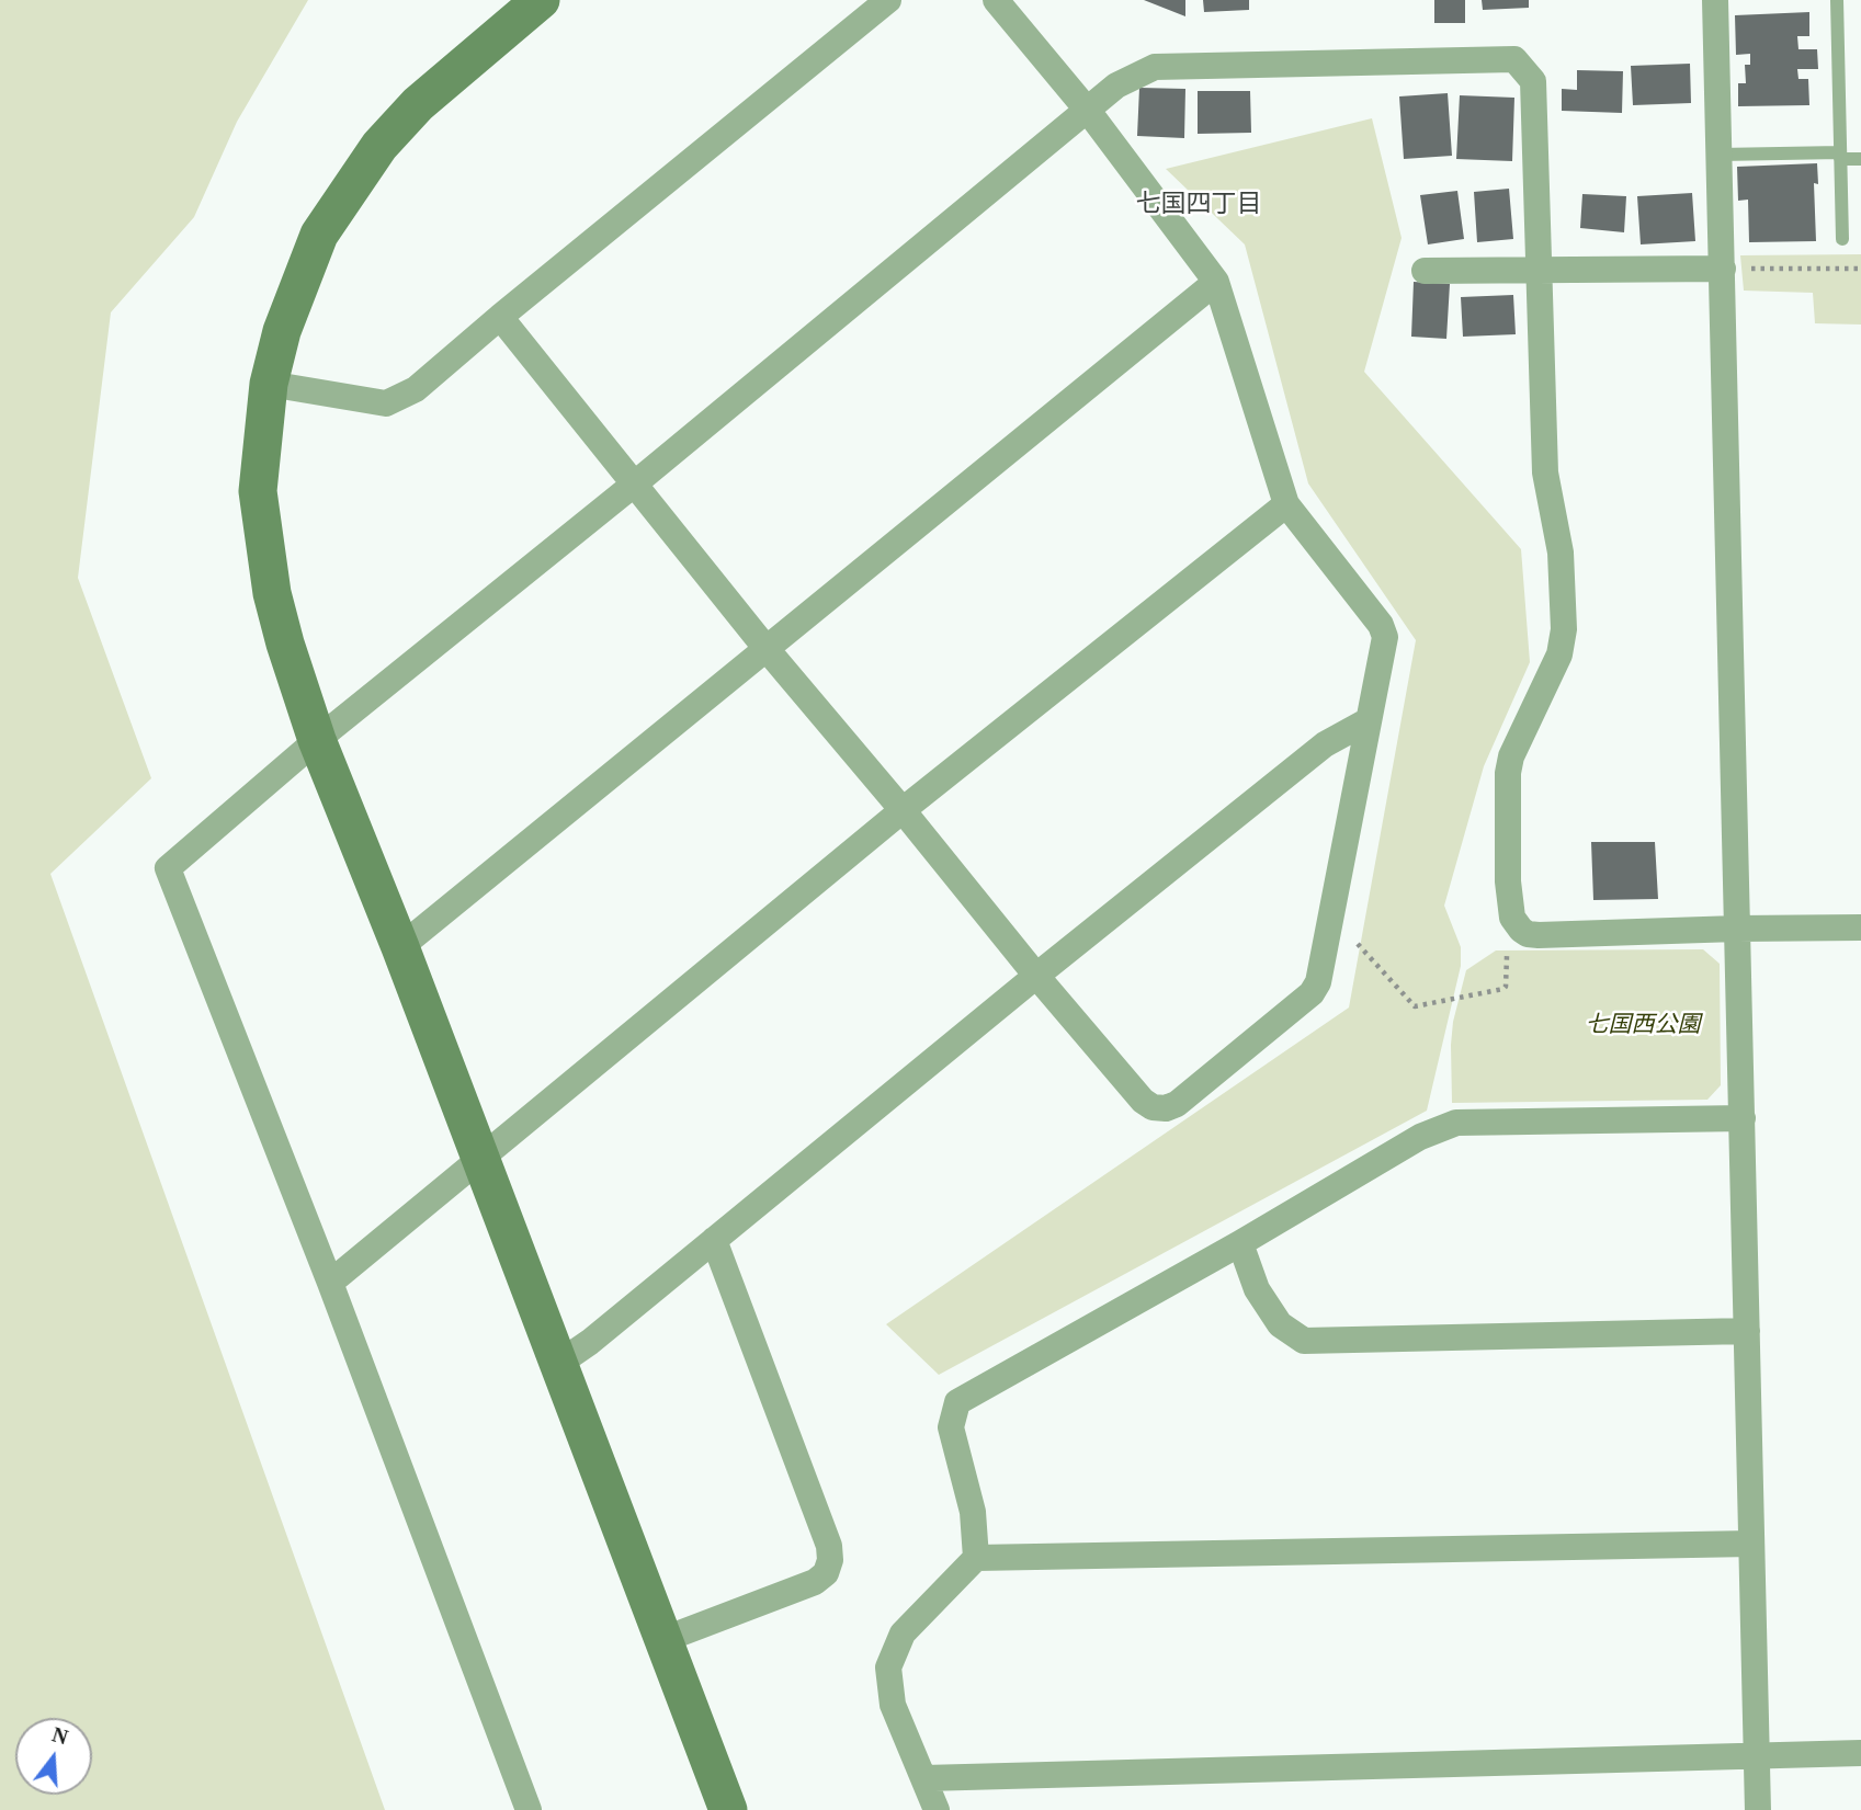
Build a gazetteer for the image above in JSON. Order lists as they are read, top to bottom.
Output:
{
  "districts": ["七国四丁目"],
  "parks": ["七国西公園"],
  "north": "top"
}
